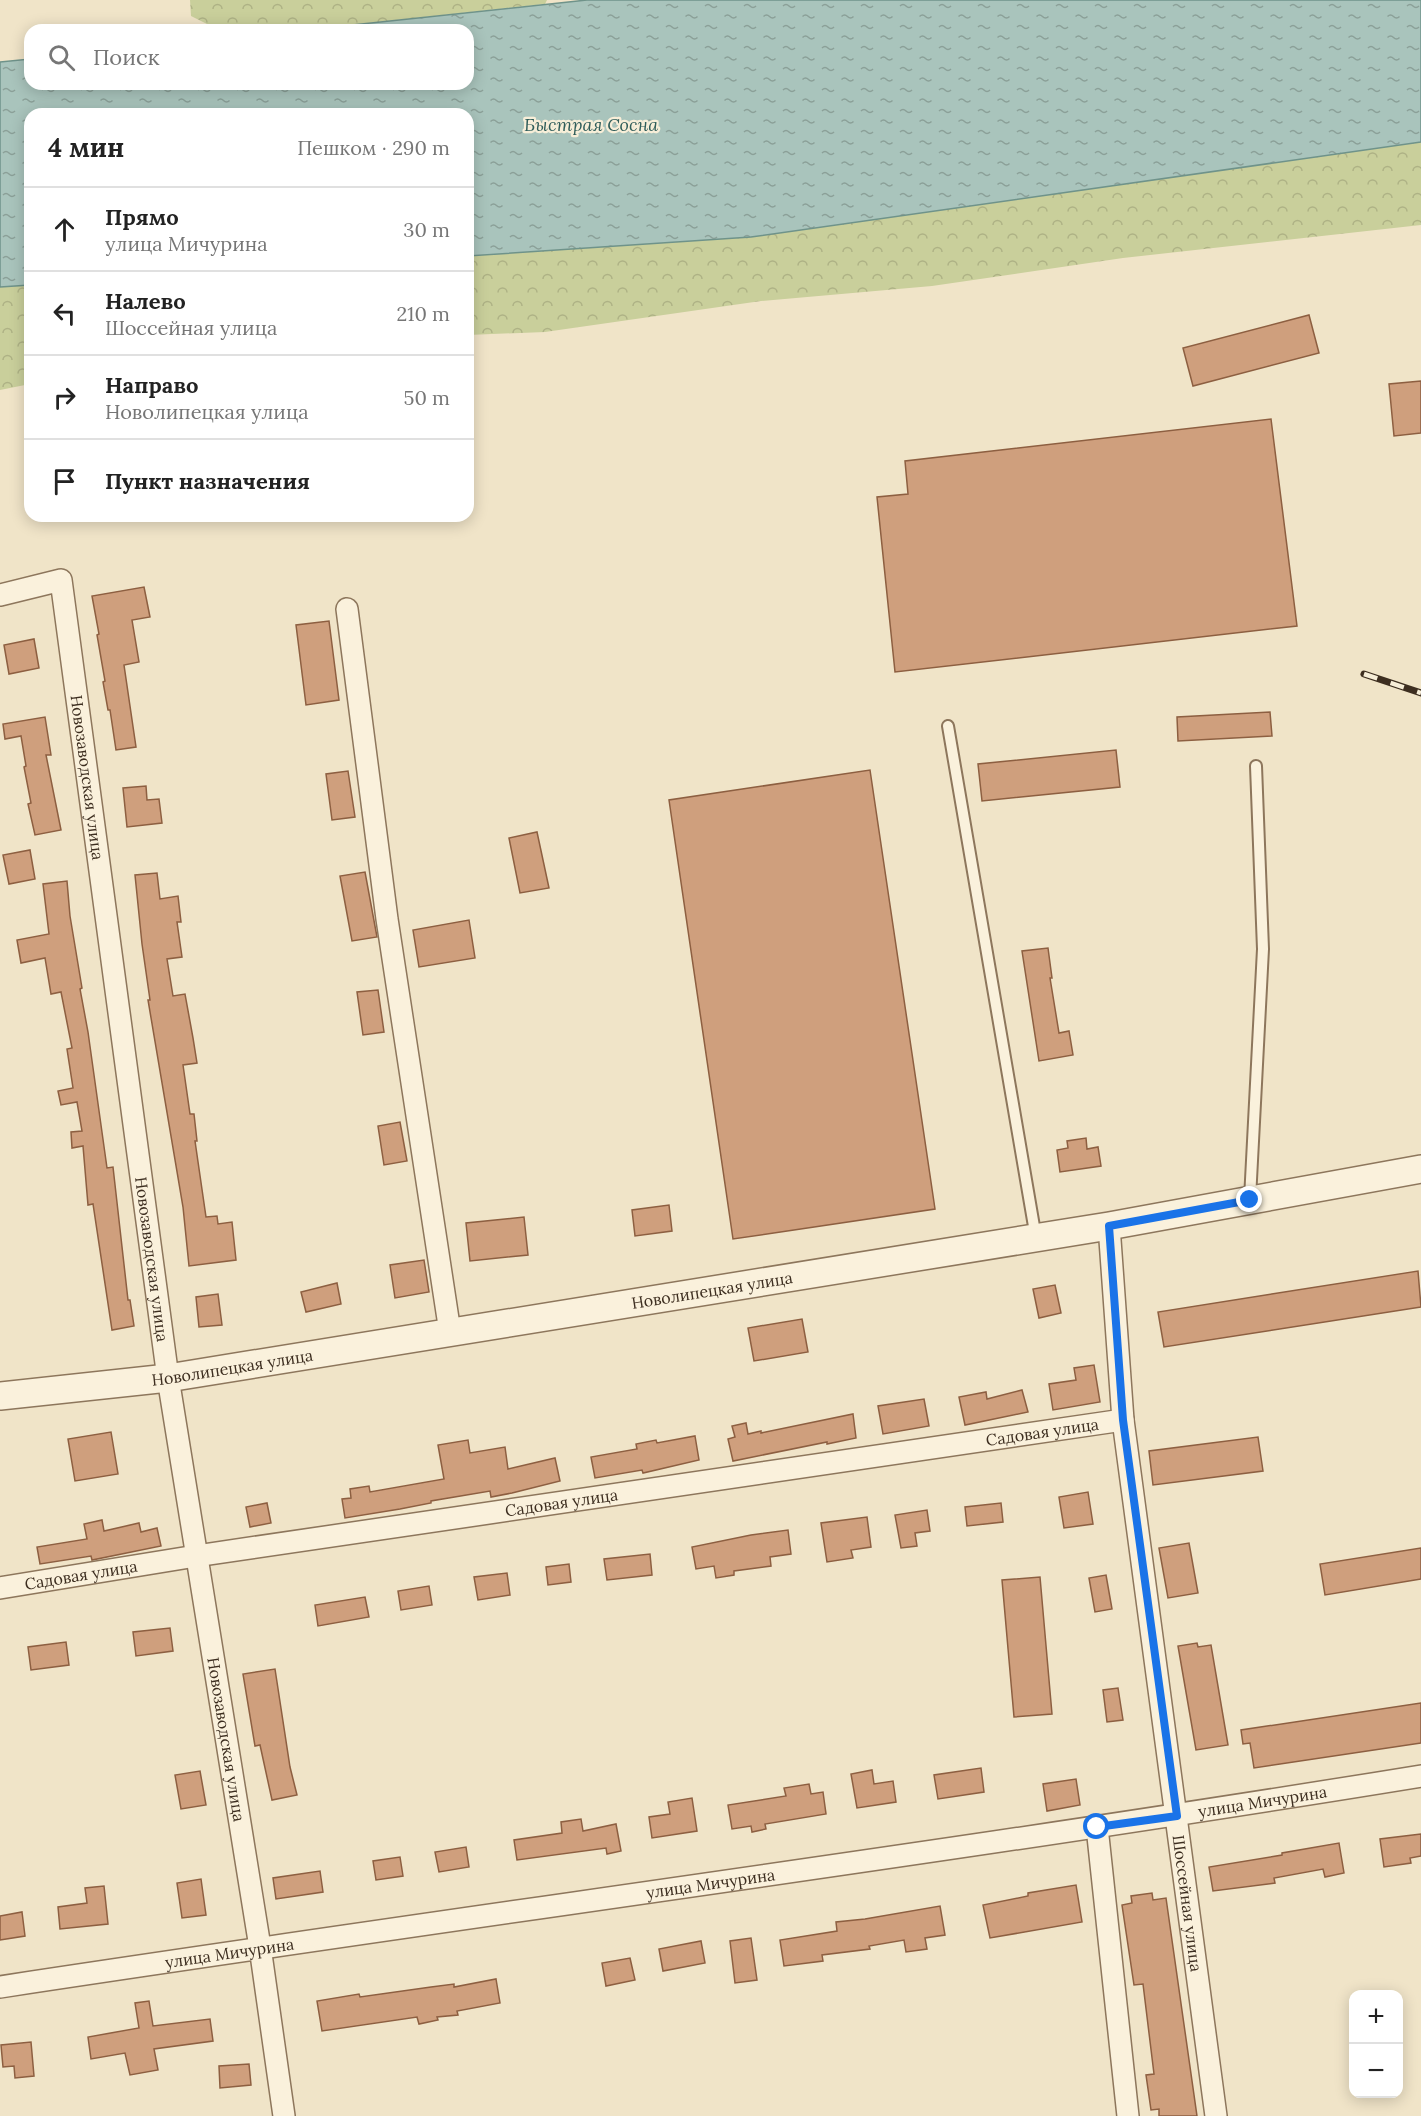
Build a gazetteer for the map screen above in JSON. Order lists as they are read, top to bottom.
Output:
{
  "streets": {
    "street": [
      "Новозаводская улица",
      "Новолипецкая улица",
      "Садовая улица",
      "улица Мичурина",
      "Шоссейная улица"
    ]
  },
  "crossings": [
    ["Новозаводская улица", "Новолипецкая улица"],
    ["Новозаводская улица", "Садовая улица"],
    ["Новозаводская улица", "улица Мичурина"],
    ["Новолипецкая улица", "Шоссейная улица"],
    ["Садовая улица", "Шоссейная улица"],
    ["улица Мичурина", "Шоссейная улица"]
  ],
  "water": ["Быстрая Сосна"],
  "page": {
    "search": "Поиск",
    "heading": ["4 мин", "Пешком · 290 m"],
    "list": [
      ["Прямо", "улица Мичурина", "30 m"],
      ["Налево", "Шоссейная улица", "210 m"],
      ["Направо", "Новолипецкая улица", "50 m"],
      "Пункт назначения"
    ],
    "map_buttons": ["+", "−"]
  }
}
